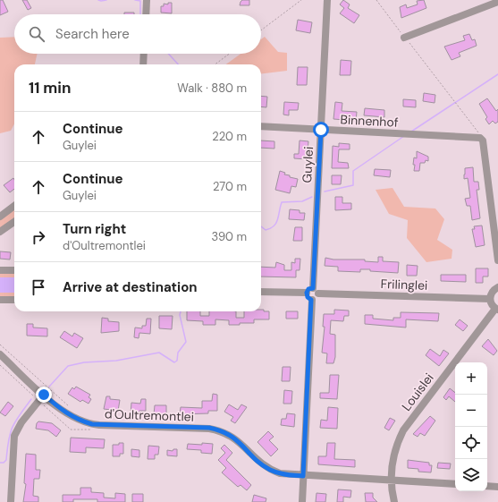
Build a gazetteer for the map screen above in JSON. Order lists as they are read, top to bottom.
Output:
{
  "streets": {
    "street": [
      "Binnenhof",
      "Guylei",
      "Frilinglei",
      "Louislei",
      "d'Oultremontlei"
    ]
  },
  "crossings": [
    ["Binnenhof", "Guylei"],
    ["Guylei", "Frilinglei"],
    ["Louislei", "d'Oultremontlei"]
  ],
  "page": {
    "search": "Search here",
    "heading": ["11 min", "Walk · 880 m"],
    "list": [
      ["Continue", "Guylei", "220 m"],
      ["Continue", "Guylei", "270 m"],
      ["Turn right", "d'Oultremontlei", "390 m"],
      "Arrive at destination"
    ],
    "map_buttons": ["+", "−"]
  }
}
